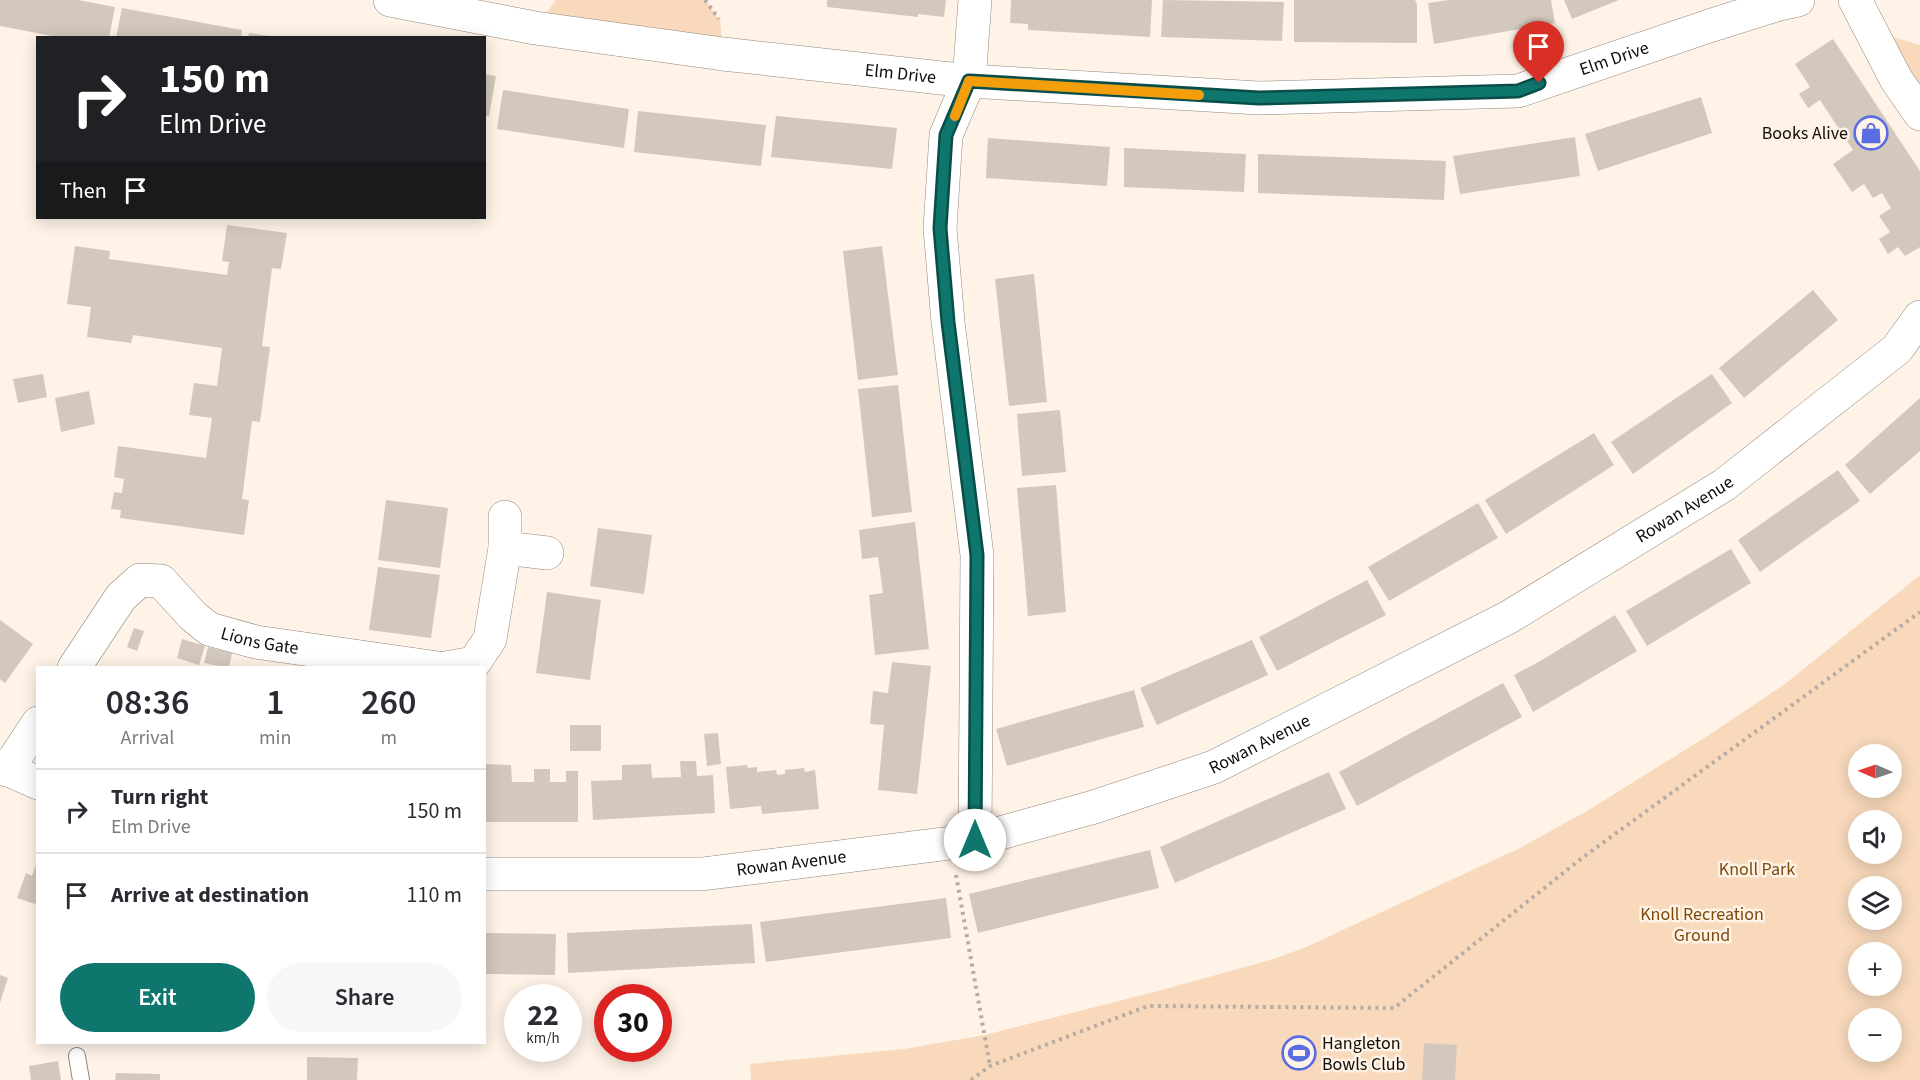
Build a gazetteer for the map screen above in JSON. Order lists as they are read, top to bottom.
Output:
{
  "streets": {
    "street": ["Elm Drive", "Rowan Avenue", "Lions Gate"]
  },
  "parks": ["Knoll Park", "Knoll Recreation Ground"],
  "places": {
    "shop": ["Books Alive"],
    "sports": ["Hangleton Bowls Club"]
  },
  "north": "left",
  "page": {
    "turn": ["150 m", "Elm Drive"],
    "then": "Then",
    "eta": [
      "08:36",
      "Arrival",
      "1",
      "min",
      "260",
      "m"
    ],
    "map_buttons": ["+", "−"],
    "list": [
      {
        "name": "Turn right",
        "note": "Elm Drive",
        "value": "150 m"
      },
      {
        "name": "Arrive at destination",
        "value": "110 m"
      }
    ],
    "buttons": ["Exit", "Share"],
    "speed": "22 km/h",
    "limit": "30"
  }
}
